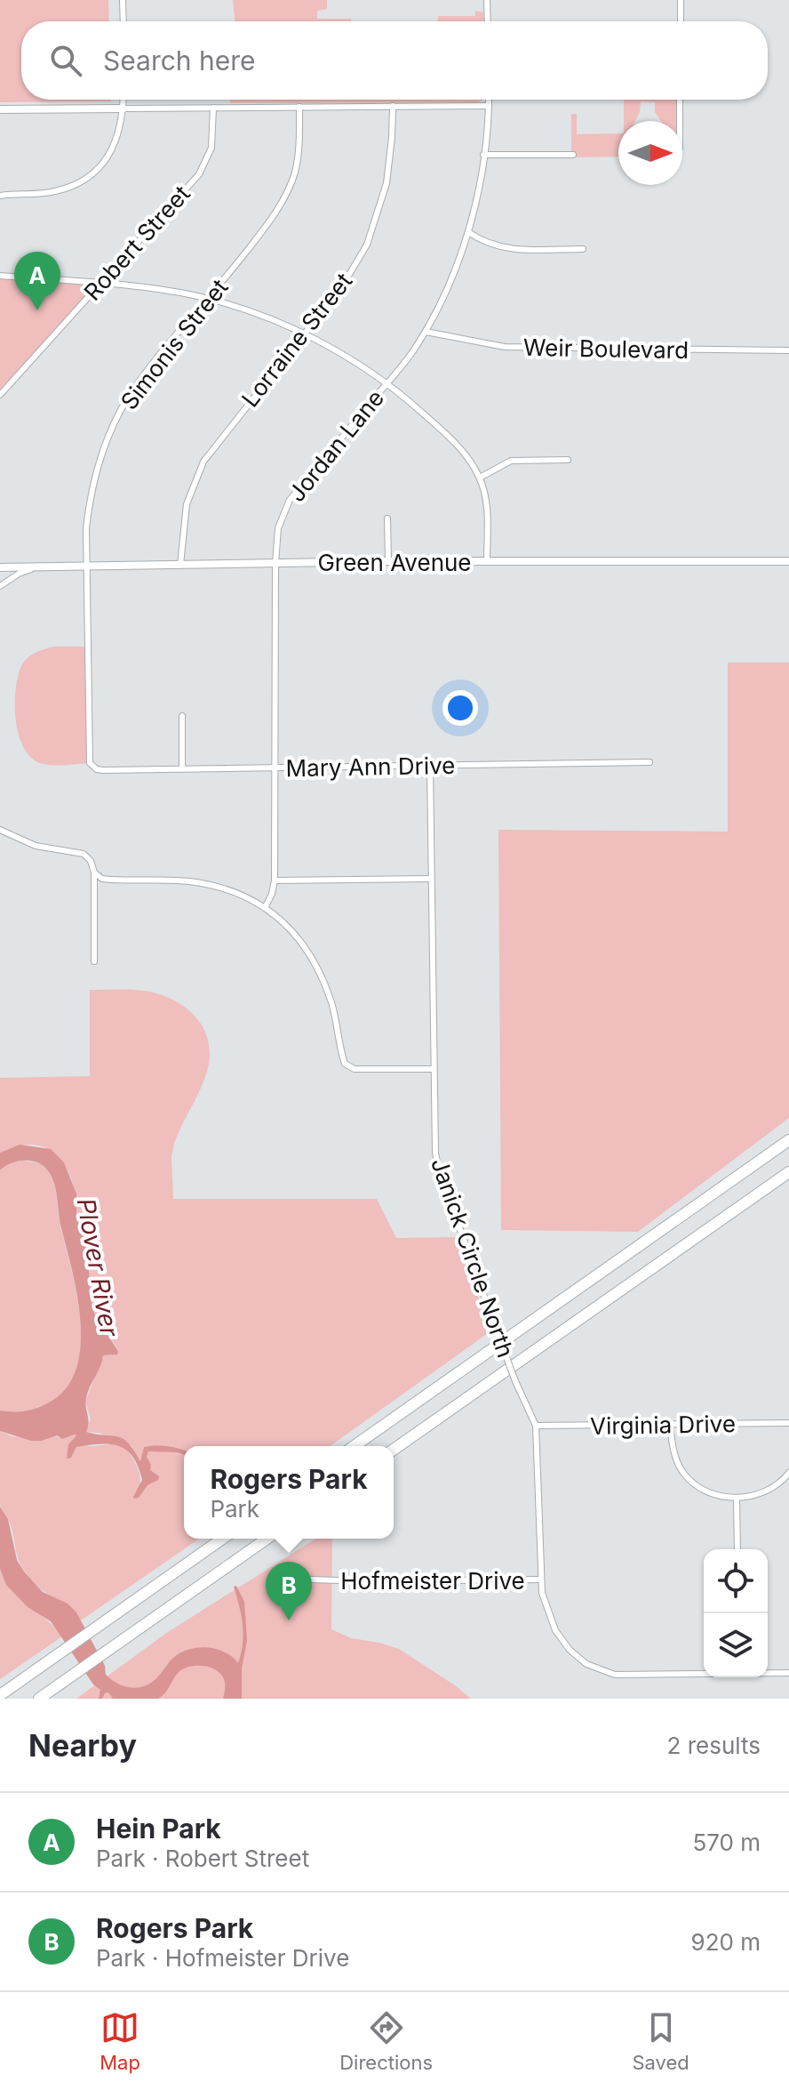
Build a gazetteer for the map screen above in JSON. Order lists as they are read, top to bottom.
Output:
{
  "streets": {
    "street": [
      "Robert Street",
      "Lorraine Street",
      "Simonis Street",
      "Weir Boulevard",
      "Jordan Lane",
      "Green Avenue",
      "Mary Ann Drive",
      "Janick Circle North",
      "Virginia Drive",
      "Hofmeister Drive"
    ]
  },
  "crossings": [
    ["Lorraine Street", "Green Avenue"],
    ["Simonis Street", "Green Avenue"],
    ["Simonis Street", "Mary Ann Drive"],
    ["Weir Boulevard", "Jordan Lane"],
    ["Jordan Lane", "Green Avenue"],
    ["Jordan Lane", "Mary Ann Drive"],
    ["Mary Ann Drive", "Janick Circle North"],
    ["Janick Circle North", "Virginia Drive"],
    ["Janick Circle North", "Hofmeister Drive"]
  ],
  "water": ["Plover River"],
  "north": "right",
  "page": {
    "search": "Search here",
    "pins": ["A", "B"],
    "popup": ["Rogers Park", "Park"],
    "heading": ["Nearby", "2 results"],
    "list": [
      {
        "mark": "A",
        "name": "Hein Park",
        "note": "Park · Robert Street",
        "value": "570 m"
      },
      {
        "mark": "B",
        "name": "Rogers Park",
        "note": "Park · Hofmeister Drive",
        "value": "920 m"
      }
    ],
    "nav": ["Map", "Directions", "Saved"]
  }
}
